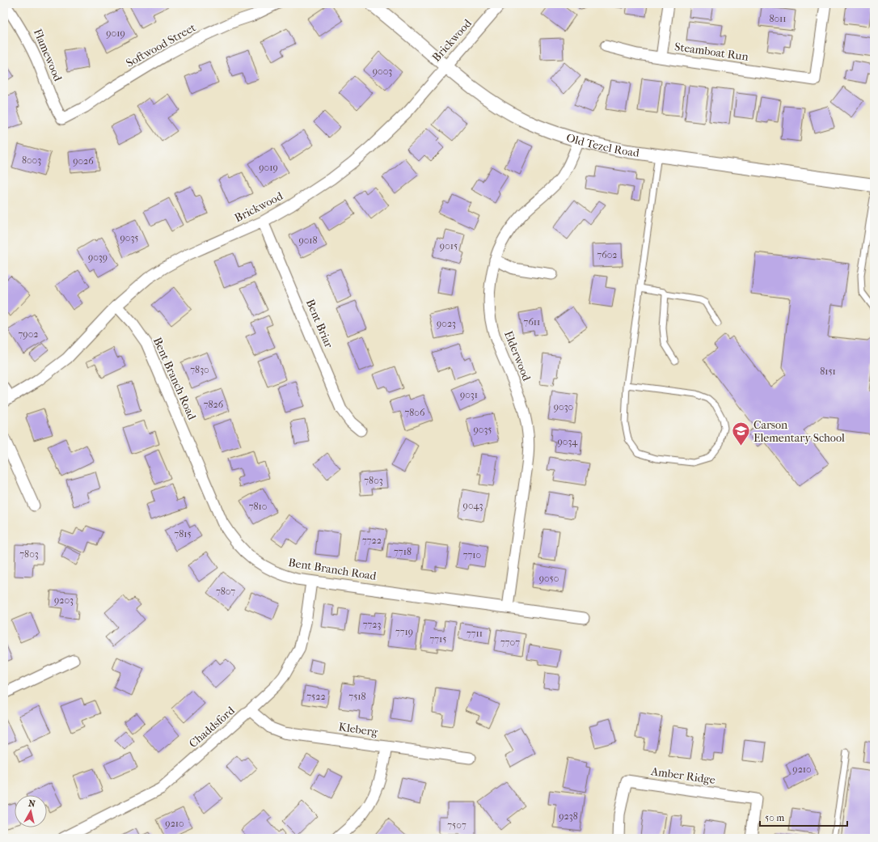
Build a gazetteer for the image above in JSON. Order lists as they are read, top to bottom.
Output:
{
  "streets": {
    "street": [
      "Brickwood",
      "Softwood Street",
      "Steamboat Run",
      "Flamewood",
      "Old Tezel Road",
      "Bent Briar",
      "Elderwood",
      "Bent Branch Road",
      "Chaddsford",
      "Kleberg",
      "Amber Ridge"
    ]
  },
  "crossings": [
    ["Brickwood", "Old Tezel Road"],
    ["Brickwood", "Bent Briar"],
    ["Brickwood", "Bent Branch Road"],
    ["Softwood Street", "Flamewood"],
    ["Old Tezel Road", "Elderwood"],
    ["Elderwood", "Bent Branch Road"],
    ["Bent Branch Road", "Chaddsford"],
    ["Chaddsford", "Kleberg"]
  ],
  "places": {
    "school or university": ["Carson Elementary School"]
  },
  "house_numbers": [
    "8011",
    "9019",
    "9003",
    "8003",
    "9026",
    "9019",
    "9035",
    "9018",
    "9015",
    "7602",
    "9039",
    "7611",
    "9023",
    "7902",
    "7830",
    "8151",
    "9031",
    "7826",
    "9030",
    "7806",
    "9035",
    "9034",
    "7803",
    "9043",
    "7810",
    "7815",
    "7722",
    "7718",
    "7803",
    "7710",
    "9050",
    "7807",
    "9203",
    "7723",
    "7719",
    "7711",
    "7715",
    "7707",
    "7522",
    "7518",
    "9210",
    "9238",
    "9210",
    "7507"
  ],
  "scale_bar": "50 m",
  "north": "top"
}
